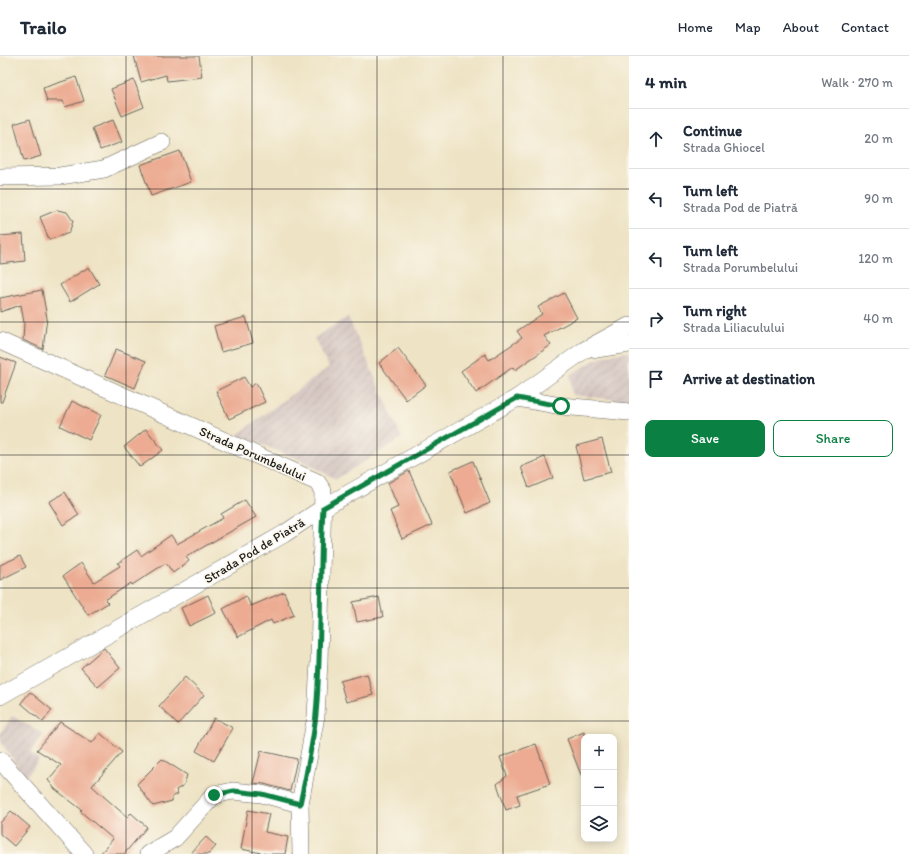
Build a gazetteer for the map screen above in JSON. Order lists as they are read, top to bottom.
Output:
{
  "streets": {
    "street": ["Strada Porumbelului", "Strada Pod de Piatră"]
  },
  "crossings": [
    ["Strada Porumbelului", "Strada Pod de Piatră"]
  ],
  "page": {
    "header": "Trailo",
    "nav": [
      "Home",
      "Map",
      "About",
      "Contact"
    ],
    "heading": ["4 min", "Walk · 270 m"],
    "list": [
      ["Continue", "Strada Ghiocel", "20 m"],
      ["Turn left", "Strada Pod de Piatră", "90 m"],
      ["Turn left", "Strada Porumbelului", "120 m"],
      ["Turn right", "Strada Liliaculului", "40 m"],
      "Arrive at destination"
    ],
    "buttons": ["Save", "Share"],
    "map_buttons": ["+", "−"]
  }
}
